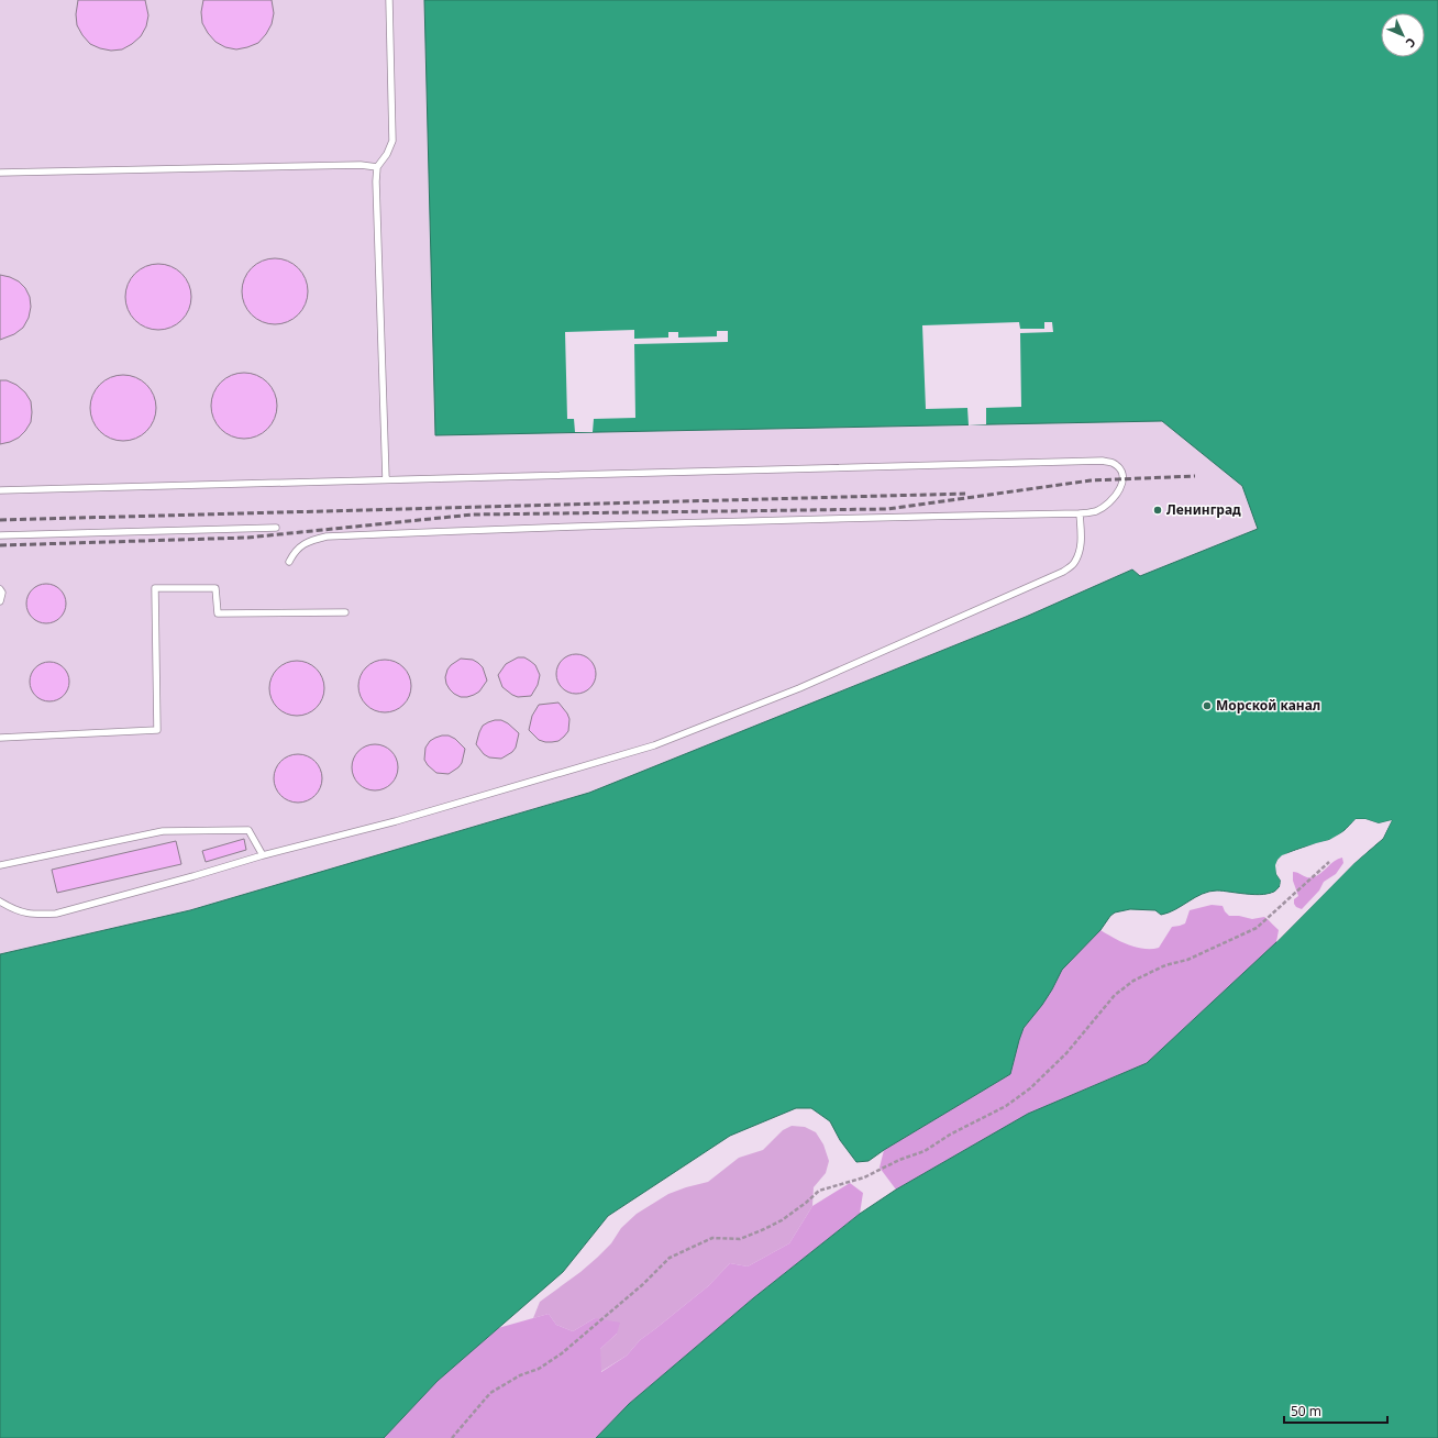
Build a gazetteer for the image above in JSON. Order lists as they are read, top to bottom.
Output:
{
  "places": ["Ленинград", "Морской канал"],
  "scale_bar": "50 m",
  "north": "bottom right"
}
